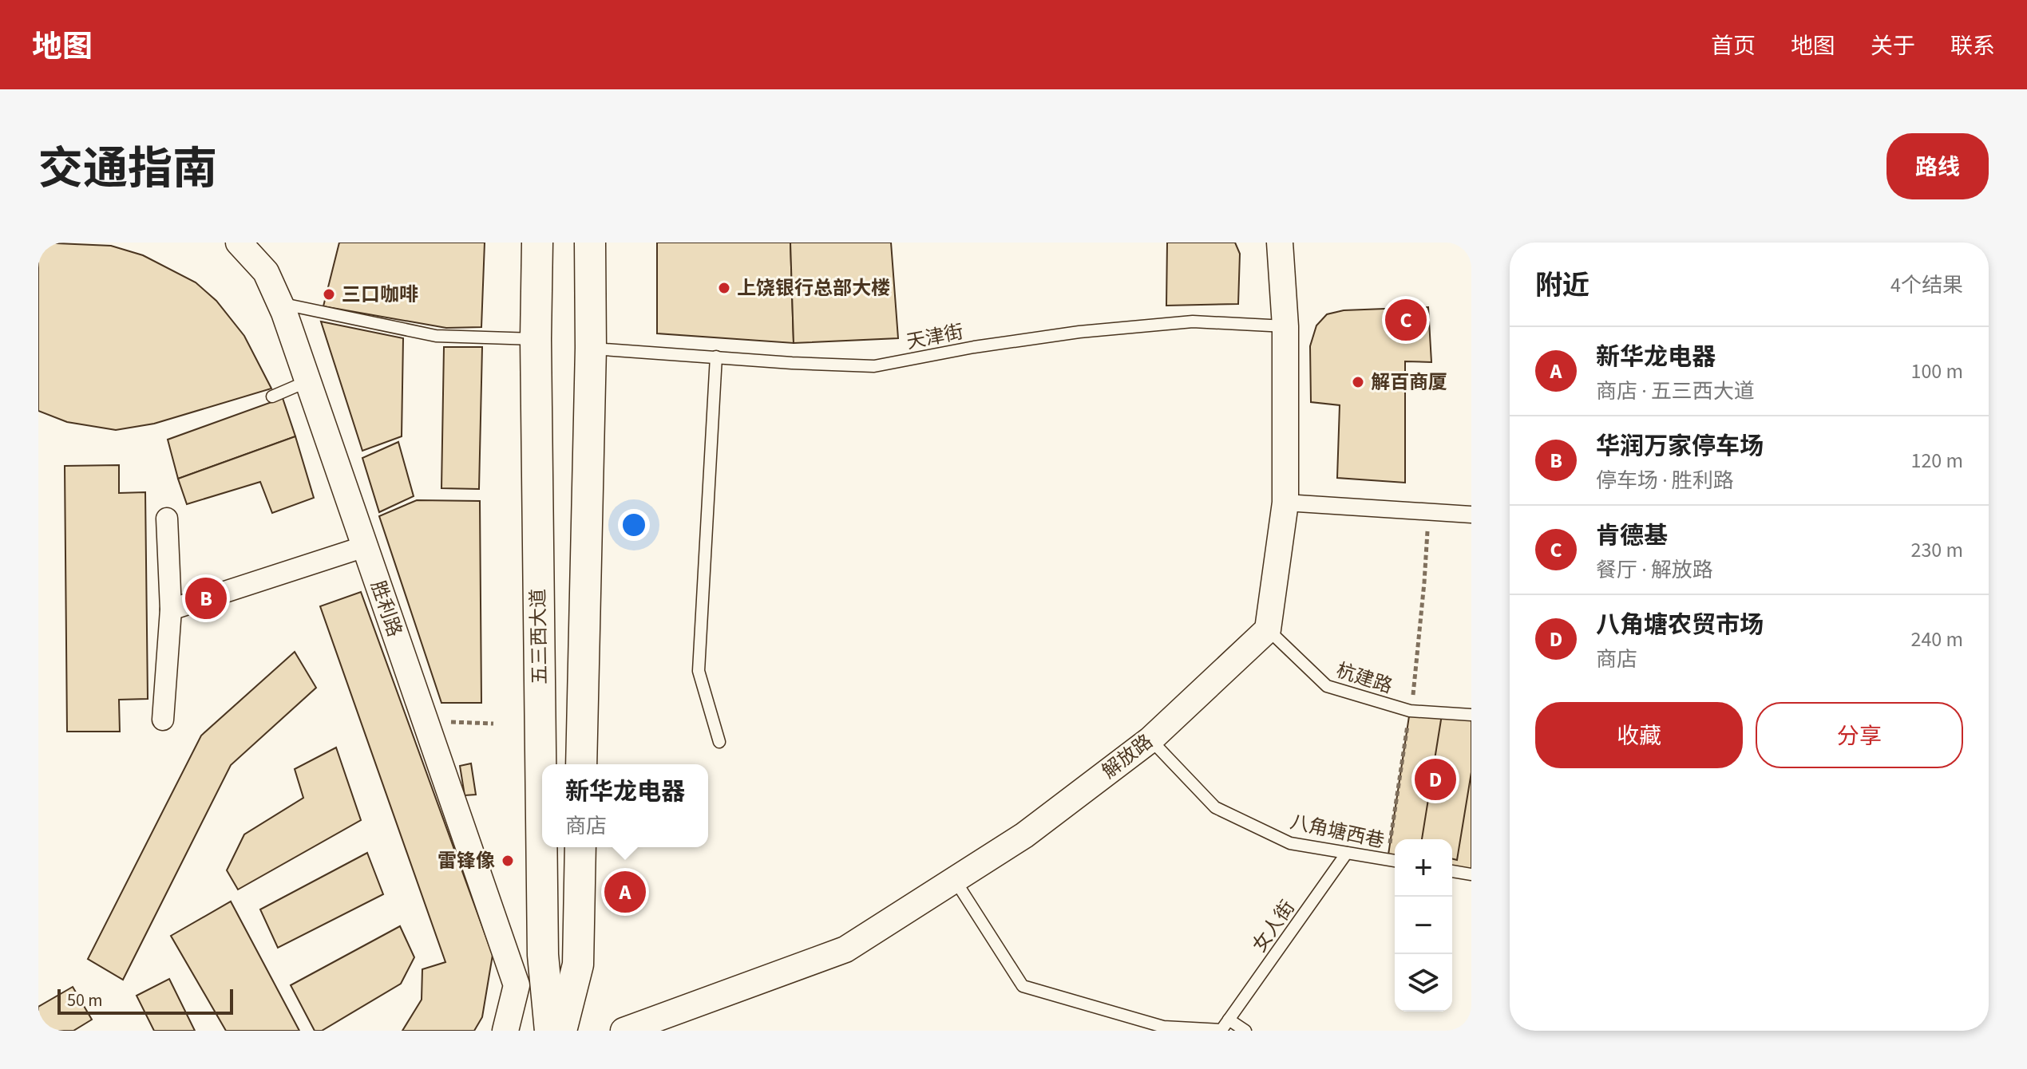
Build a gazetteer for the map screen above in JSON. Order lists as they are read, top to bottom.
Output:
{
  "streets": {
    "main road": ["五三西大道"],
    "street": ["胜利路", "解放路"],
    "lane": [
      "天津街",
      "杭建路",
      "八角塘西巷",
      "女人街"
    ]
  },
  "crossings": [
    ["杭建路", "解放路"],
    ["解放路", "八角塘西巷"],
    ["八角塘西巷", "女人街"]
  ],
  "places": [
    "上饶银行总部大楼",
    "三口咖啡",
    "解百商厦",
    "雷锋像"
  ],
  "scale_bar": "50 m",
  "page": {
    "header": "地图",
    "nav": [
      "首页",
      "地图",
      "关于",
      "联系"
    ],
    "title": "交通指南",
    "buttons": [
      "路线",
      ["收藏", "分享"]
    ],
    "heading": ["附近", "4个结果"],
    "pins": [
      "C",
      "B",
      "D",
      "A"
    ],
    "list": [
      {
        "mark": "A",
        "name": "新华龙电器",
        "note": "商店 · 五三西大道",
        "value": "100 m"
      },
      {
        "mark": "B",
        "name": "华润万家停车场",
        "note": "停车场 · 胜利路",
        "value": "120 m"
      },
      {
        "mark": "C",
        "name": "肯德基",
        "note": "餐厅 · 解放路",
        "value": "230 m"
      },
      {
        "mark": "D",
        "name": "八角塘农贸市场",
        "note": "商店",
        "value": "240 m"
      }
    ],
    "popup": ["新华龙电器", "商店"],
    "map_buttons": ["+", "−"],
    "scale": "50 m"
  }
}
